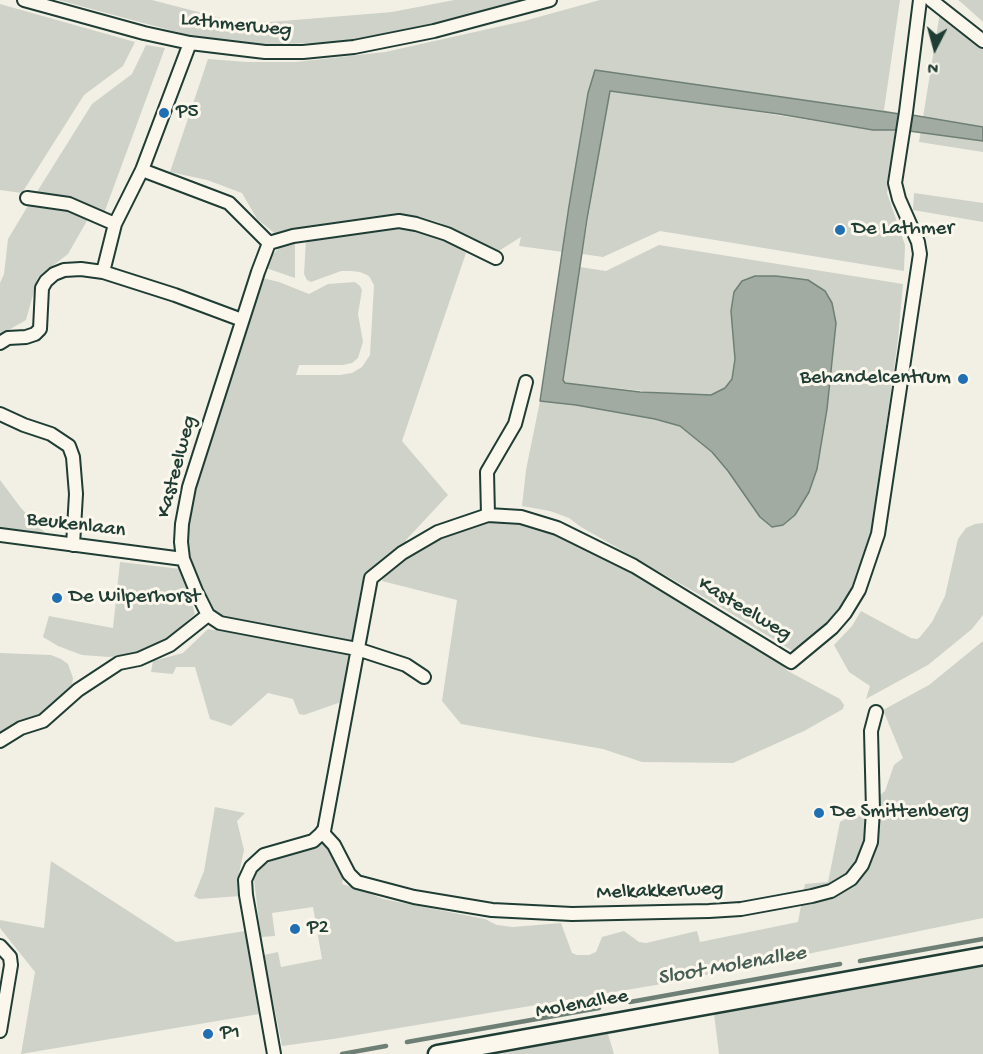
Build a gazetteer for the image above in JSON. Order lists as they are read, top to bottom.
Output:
{
  "streets": {
    "main road": ["Molenallee"],
    "street": [
      "Lathmerweg",
      "Kasteelweg",
      "Beukenlaan",
      "Melkakkerweg"
    ]
  },
  "crossings": [
    ["Kasteelweg", "Beukenlaan"]
  ],
  "water": ["Sloot Molenallee"],
  "places": [
    "P5",
    "De Lathmer",
    "Behandelcentrum",
    "De Wilperhorst",
    "De Smittenberg",
    "P2",
    "P1"
  ],
  "north": "bottom"
}
